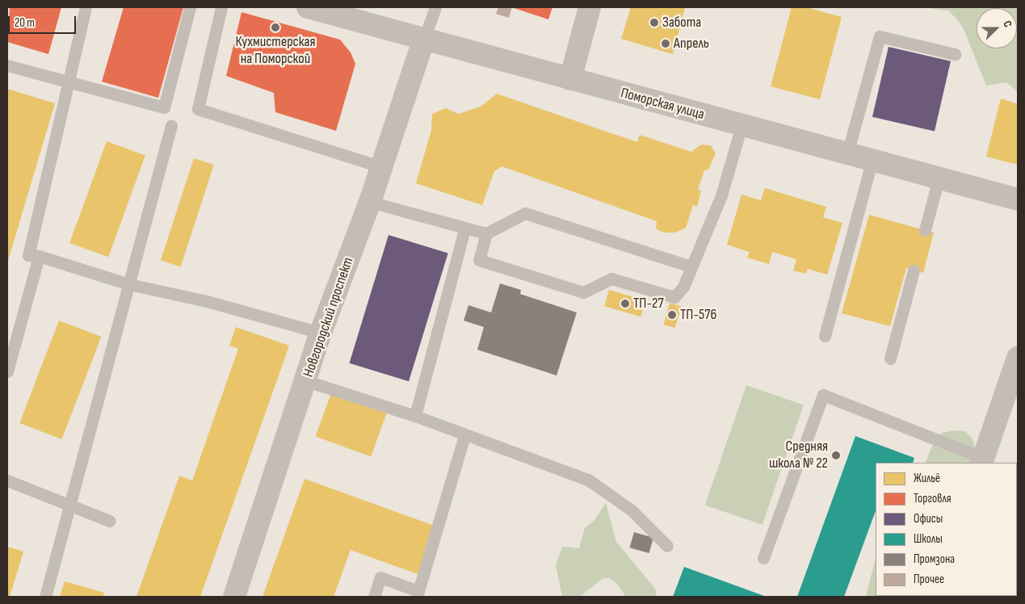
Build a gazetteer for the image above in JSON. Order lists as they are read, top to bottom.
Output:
{
  "streets": {
    "street": ["Поморская улица", "Новгородский проспект"]
  },
  "crossings": [
    ["Поморская улица", "Новгородский проспект"]
  ],
  "places": [
    "Забота",
    "Кухмистерская на Поморской",
    "Апрель",
    "ТП-27",
    "ТП-576",
    "Средняя школа № 22"
  ],
  "legend": [
    "Жильё",
    "Торговля",
    "Офисы",
    "Школы",
    "Промзона",
    "Прочее"
  ],
  "scale_bar": "20 m",
  "north": "right"
}
